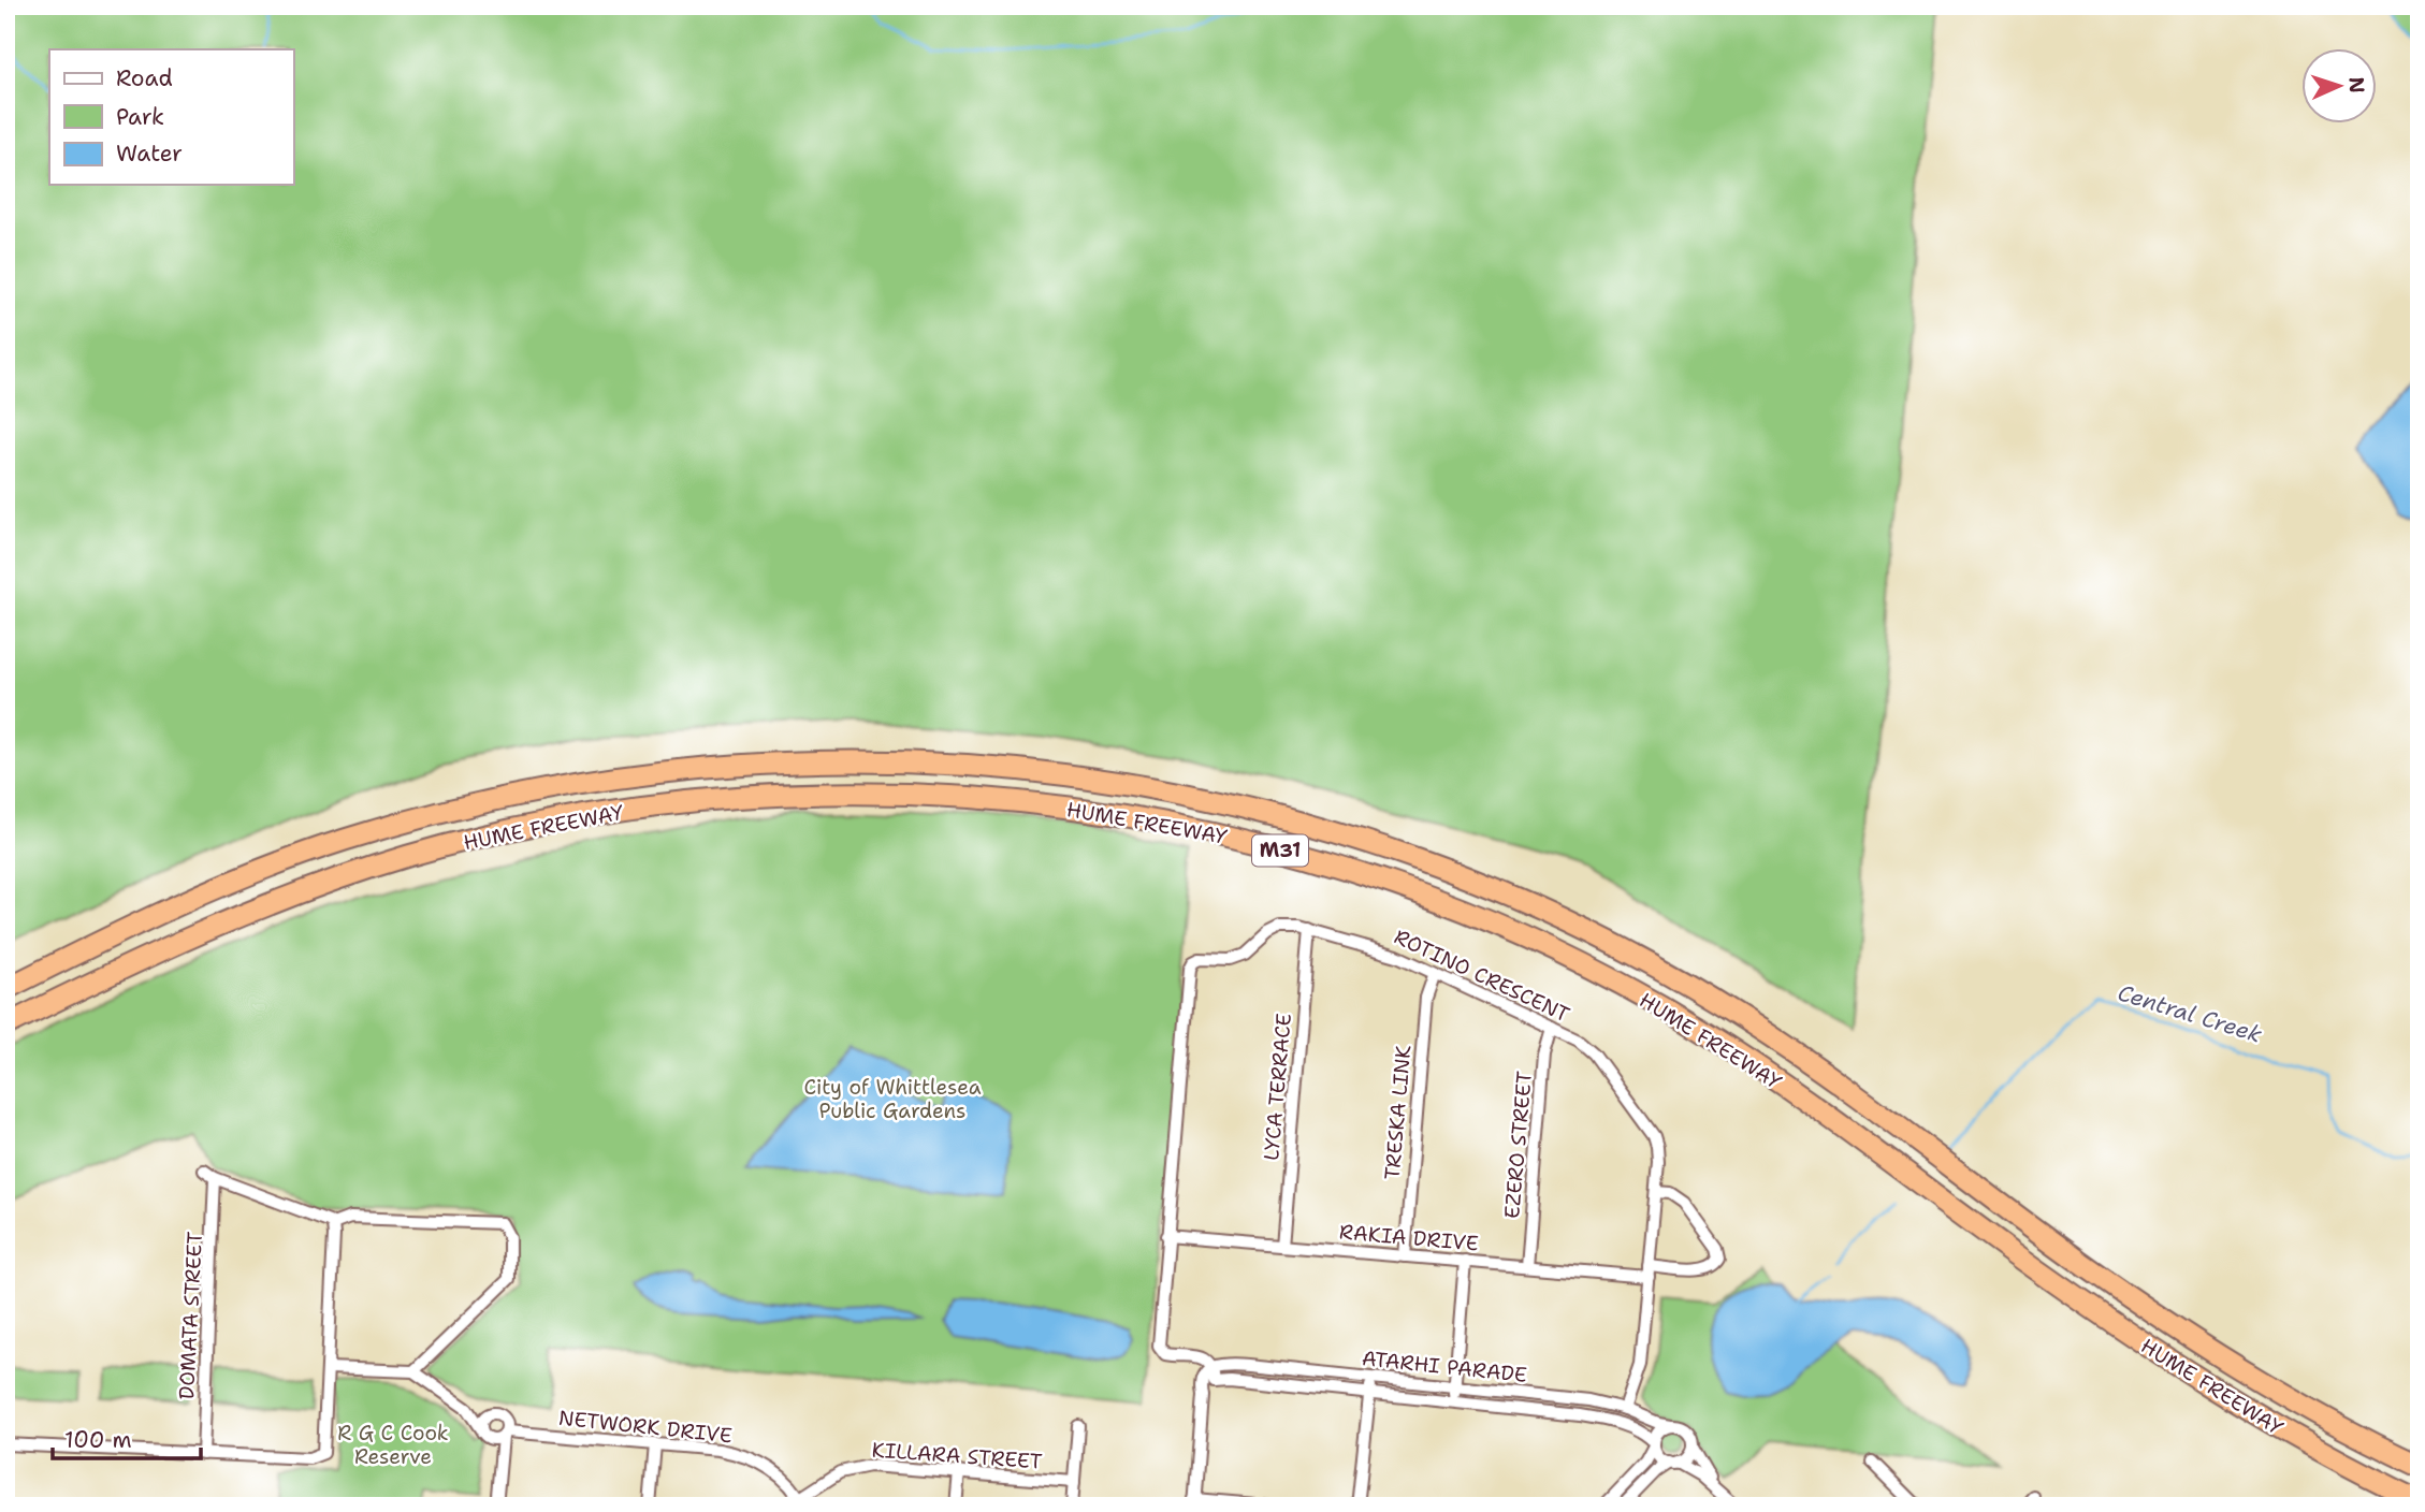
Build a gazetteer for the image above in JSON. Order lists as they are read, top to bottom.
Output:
{
  "streets": {
    "highway": ["HUME FREEWAY", "M31"],
    "street": [
      "ROTINO CRESCENT",
      "LYCA TERRACE",
      "TRESKA LINK",
      "EZERO STREET",
      "RAKIA DRIVE",
      "DOMATA STREET",
      "ATARHI PARADE",
      "NETWORK DRIVE",
      "KILLARA STREET"
    ]
  },
  "crossings": [
    ["ROTINO CRESCENT", "LYCA TERRACE"],
    ["ROTINO CRESCENT", "TRESKA LINK"],
    ["ROTINO CRESCENT", "EZERO STREET"],
    ["ROTINO CRESCENT", "RAKIA DRIVE"],
    ["ROTINO CRESCENT", "ATARHI PARADE"],
    ["LYCA TERRACE", "RAKIA DRIVE"],
    ["TRESKA LINK", "RAKIA DRIVE"],
    ["EZERO STREET", "RAKIA DRIVE"],
    ["NETWORK DRIVE", "KILLARA STREET"]
  ],
  "water": ["Central Creek"],
  "parks": ["City of Whittlesea Public Gardens", "R G C Cook Reserve"],
  "legend": ["Road", "Park", "Water"],
  "scale_bar": "100 m",
  "north": "right"
}
